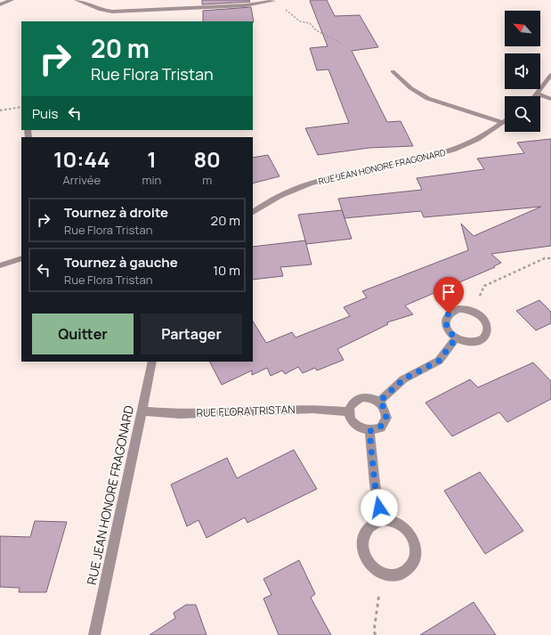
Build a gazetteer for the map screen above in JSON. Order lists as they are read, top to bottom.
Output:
{
  "streets": {
    "street": ["RUE JEAN HONORE FRAGONARD", "RUE FLORA TRISTAN"]
  },
  "crossings": [
    ["RUE JEAN HONORE FRAGONARD", "RUE FLORA TRISTAN"]
  ],
  "north": "top left",
  "page": {
    "turn": ["20 m", "Rue Flora Tristan"],
    "then": "Puis",
    "eta": [
      "10:44",
      "Arrivée",
      "1",
      "min",
      "80",
      "m"
    ],
    "list": [
      {
        "name": "Tournez à droite",
        "note": "Rue Flora Tristan",
        "value": "20 m"
      },
      {
        "name": "Tournez à gauche",
        "note": "Rue Flora Tristan",
        "value": "10 m"
      }
    ],
    "buttons": ["Quitter", "Partager"]
  }
}
